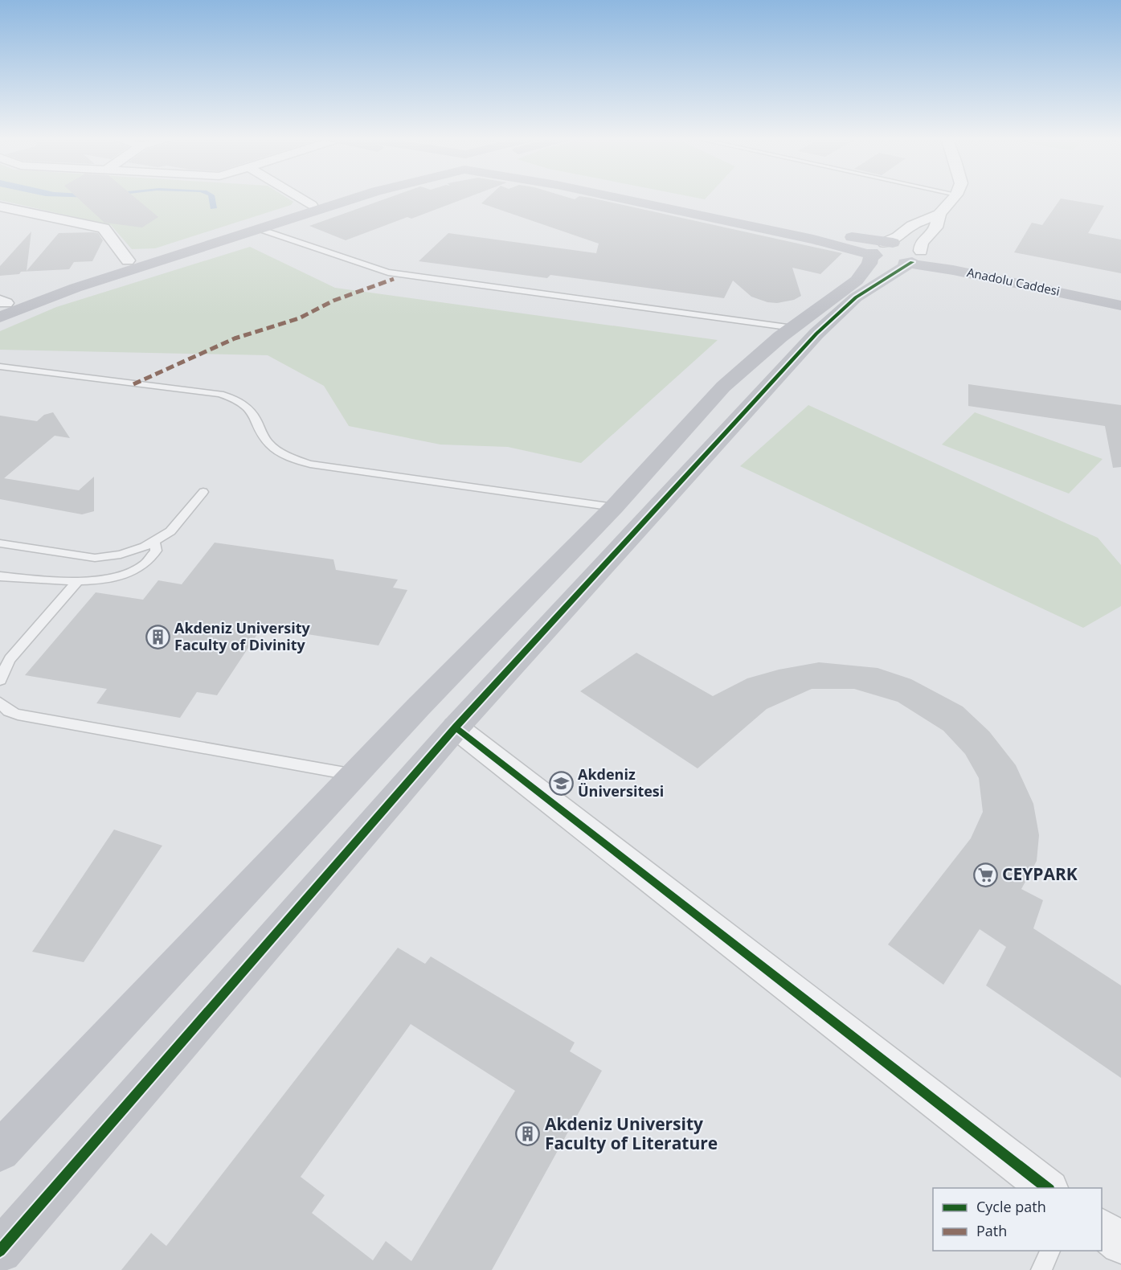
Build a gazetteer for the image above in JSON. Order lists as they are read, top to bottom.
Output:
{
  "streets": {
    "street": ["Anadolu Caddesi"]
  },
  "places": {
    "building": ["Akdeniz University Faculty of Divinity", "Akdeniz University Faculty of Literature"],
    "school or university": ["Akdeniz Üniversitesi"],
    "supermarket": ["CEYPARK"]
  },
  "legend": ["Cycle path", "Path"]
}
